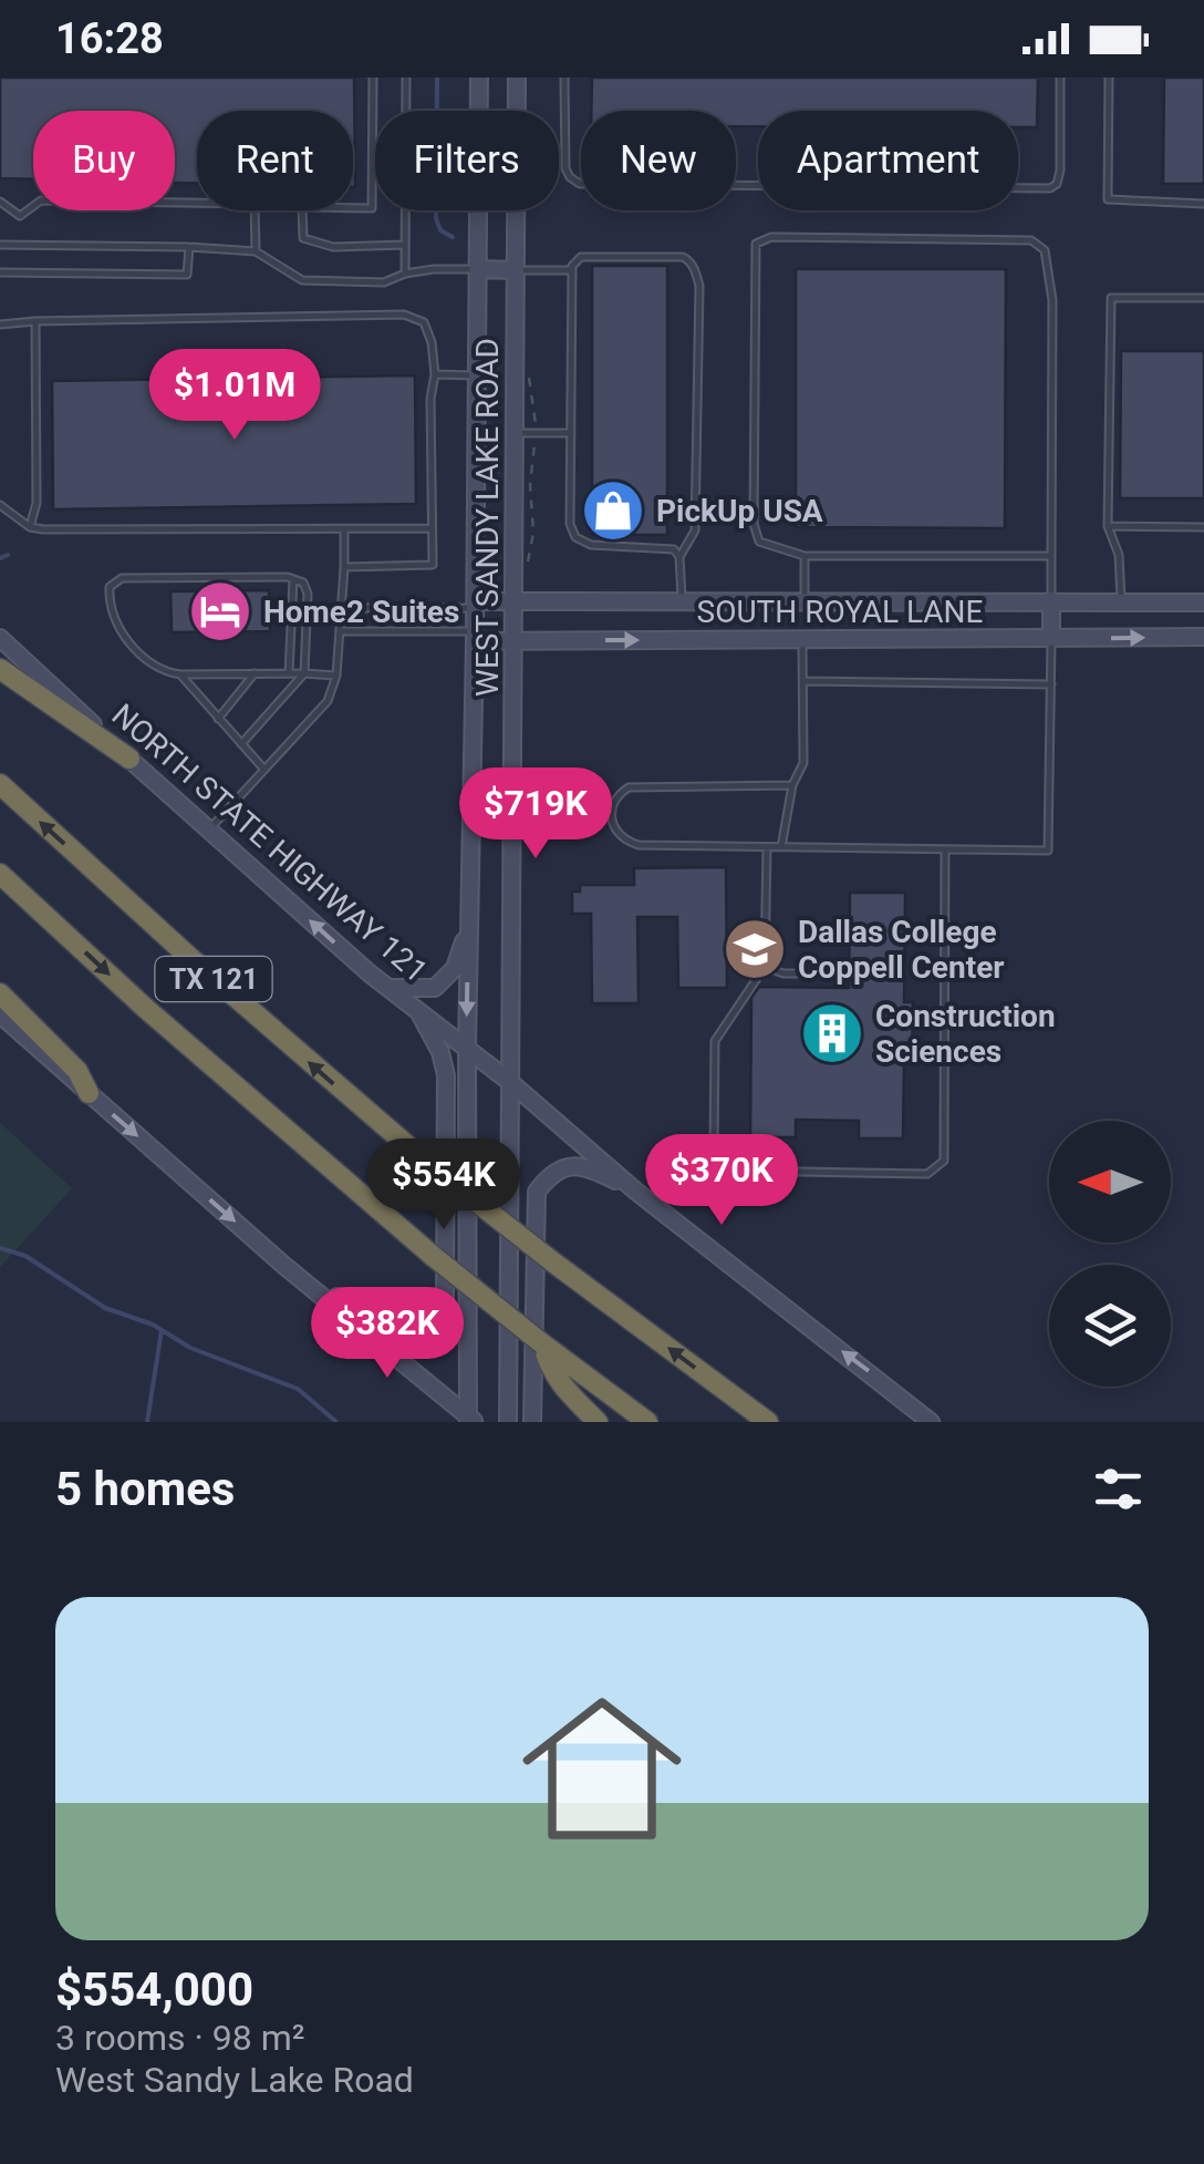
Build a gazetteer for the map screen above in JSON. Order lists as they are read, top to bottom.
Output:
{
  "streets": {
    "highway": ["TX 121"],
    "main road": ["WEST SANDY LAKE ROAD", "SOUTH ROYAL LANE", "NORTH STATE HIGHWAY 121"]
  },
  "crossings": [
    ["WEST SANDY LAKE ROAD", "SOUTH ROYAL LANE"],
    ["WEST SANDY LAKE ROAD", "NORTH STATE HIGHWAY 121"]
  ],
  "places": {
    "shop": ["PickUp USA"],
    "hotel": ["Home2 Suites"],
    "school or university": ["Dallas College Coppell Center"],
    "building": ["Construction Sciences"]
  },
  "north": "left",
  "page": {
    "status": "16:28",
    "chip": [
      "Buy",
      "Rent",
      "Filters",
      "New",
      "Apartment"
    ],
    "price": [
      "$1.01M",
      "$719K",
      "$370K",
      "$554K",
      "$382K"
    ],
    "heading": "5 homes",
    "list": [
      {
        "name": "$554,000",
        "note": "3 rooms · 98 m² · West Sandy Lake Road"
      }
    ]
  }
}
